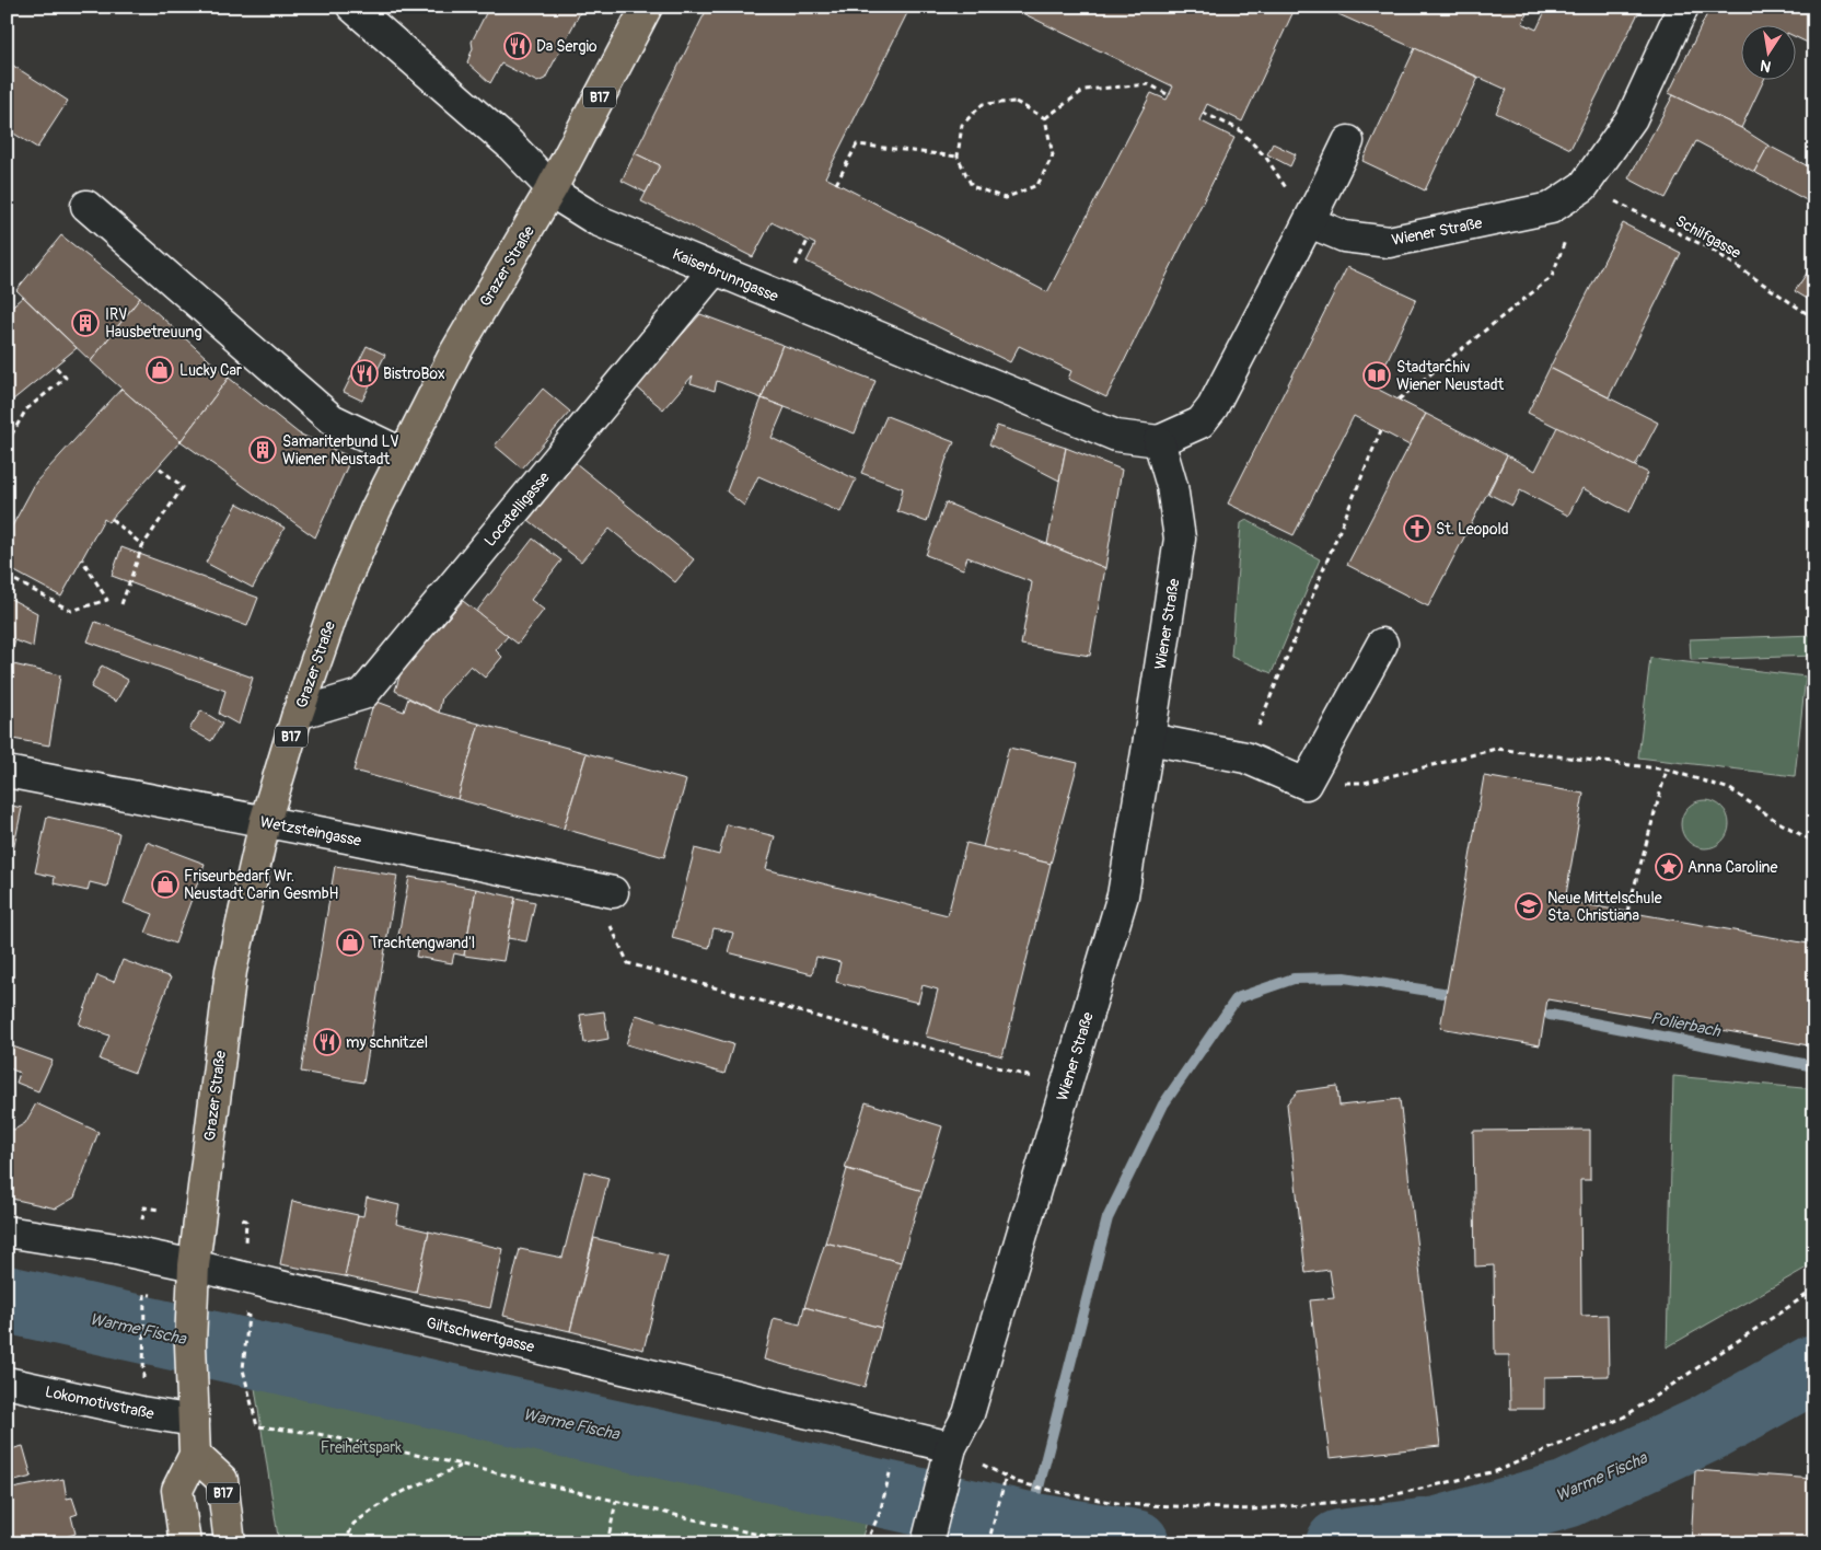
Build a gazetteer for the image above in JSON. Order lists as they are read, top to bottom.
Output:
{
  "streets": {
    "main road": ["B17", "Grazer Straße"],
    "street": [
      "Wiener Straße",
      "Kaiserbrunngasse",
      "Locatelligasse",
      "Wetzsteingasse",
      "Giltschwertgasse",
      "Lokomotivstraße"
    ],
    "path": ["Schilfgasse"]
  },
  "crossings": [
    ["B17", "Grazer Straße"],
    ["Wiener Straße", "Schilfgasse"],
    ["Wiener Straße", "Kaiserbrunngasse"],
    ["Wiener Straße", "Giltschwertgasse"],
    ["Grazer Straße", "Kaiserbrunngasse"],
    ["Grazer Straße", "Locatelligasse"],
    ["Grazer Straße", "Wetzsteingasse"],
    ["Grazer Straße", "Giltschwertgasse"],
    ["Grazer Straße", "Lokomotivstraße"],
    ["Kaiserbrunngasse", "Locatelligasse"]
  ],
  "water": ["Polierbach", "Warme Fischa"],
  "parks": ["Freiheitspark"],
  "places": {
    "restaurant": ["Da Sergio", "BistroBox", "my schnitzel"],
    "building": ["IRV Hausbetreuung", "Samariterbund LV Wiener Neustadt"],
    "shop": ["Lucky Car", "Friseurbedarf Wr. Neustadt Carin GesmbH", "Trachtengwand'l"],
    "library": ["Stadtarchiv Wiener Neustadt"],
    "church": ["St. Leopold"],
    "place": ["Anna Caroline"],
    "school or university": ["Neue Mittelschule Sta. Christiana"]
  },
  "north": "bottom"
}
